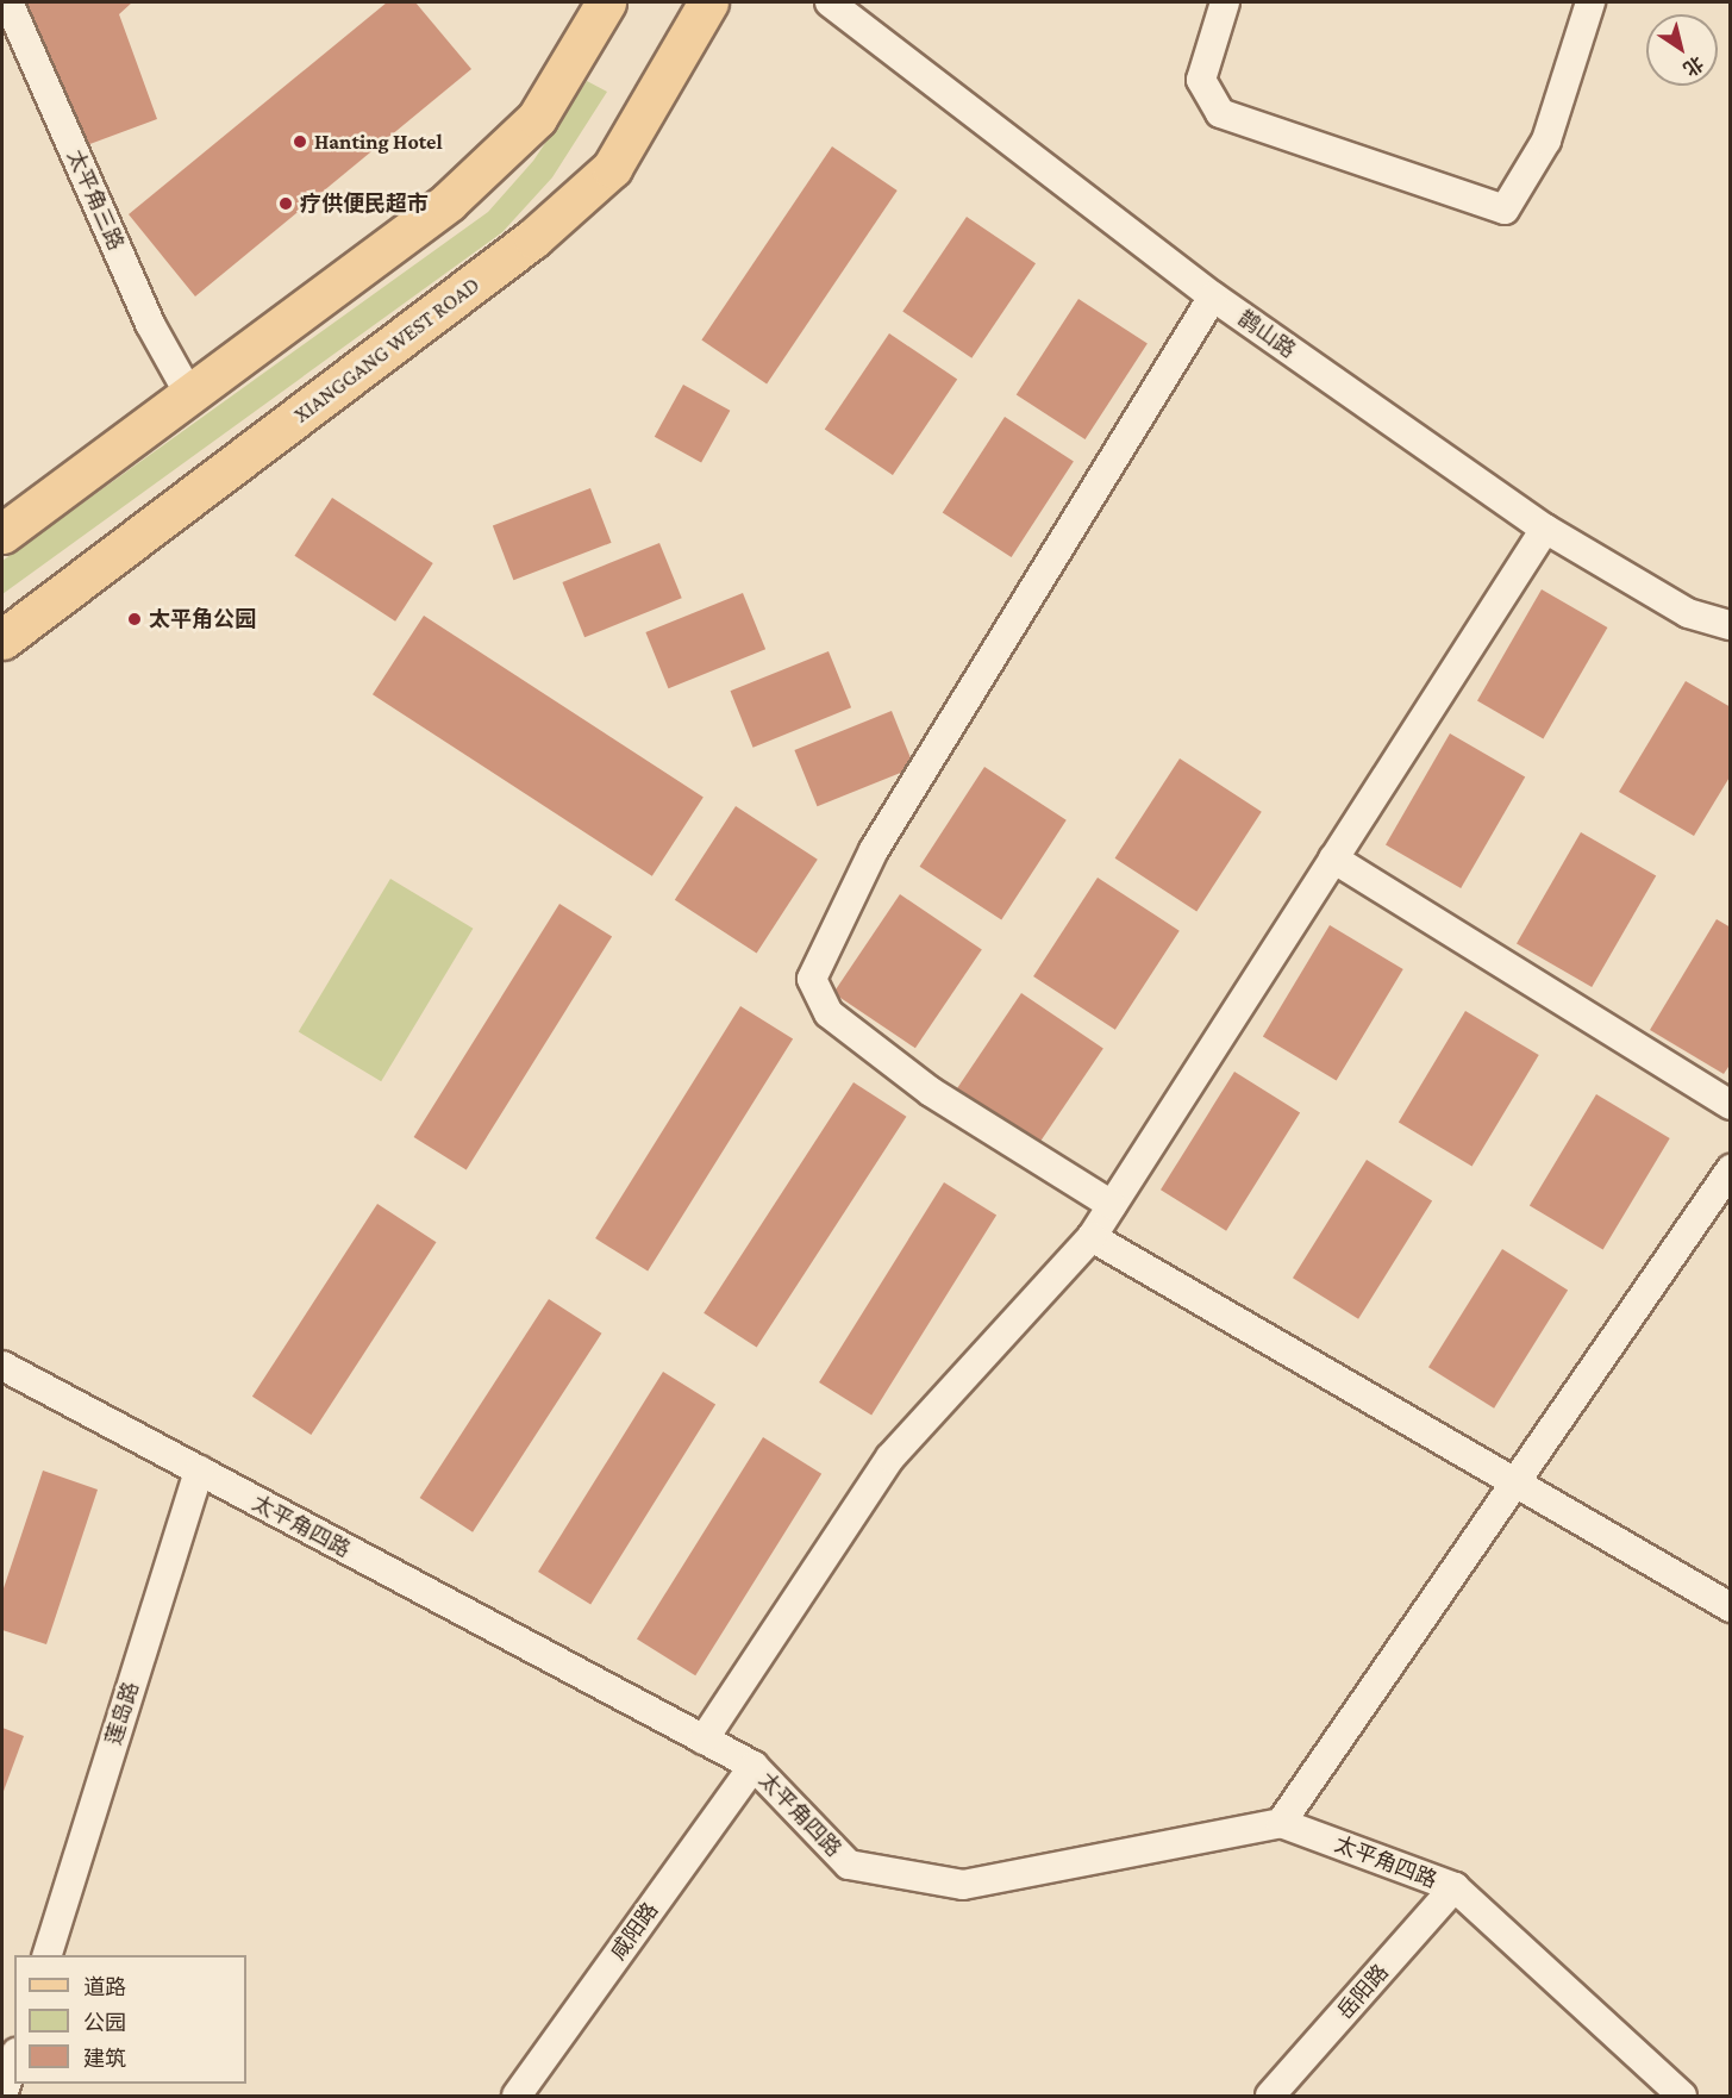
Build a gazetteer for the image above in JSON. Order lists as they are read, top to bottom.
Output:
{
  "streets": {
    "main road": ["XIANGGANG WEST ROAD"],
    "street": [
      "太平角三路",
      "鹊山路",
      "太平角四路",
      "莲岛路",
      "咸阳路",
      "岳阳路"
    ]
  },
  "crossings": [
    ["太平角四路", "莲岛路"],
    ["太平角四路", "咸阳路"],
    ["太平角四路", "岳阳路"]
  ],
  "places": ["Hanting Hotel", "疗供便民超市", "太平角公园"],
  "legend": ["道路", "公园", "建筑"],
  "north": "bottom right"
}
